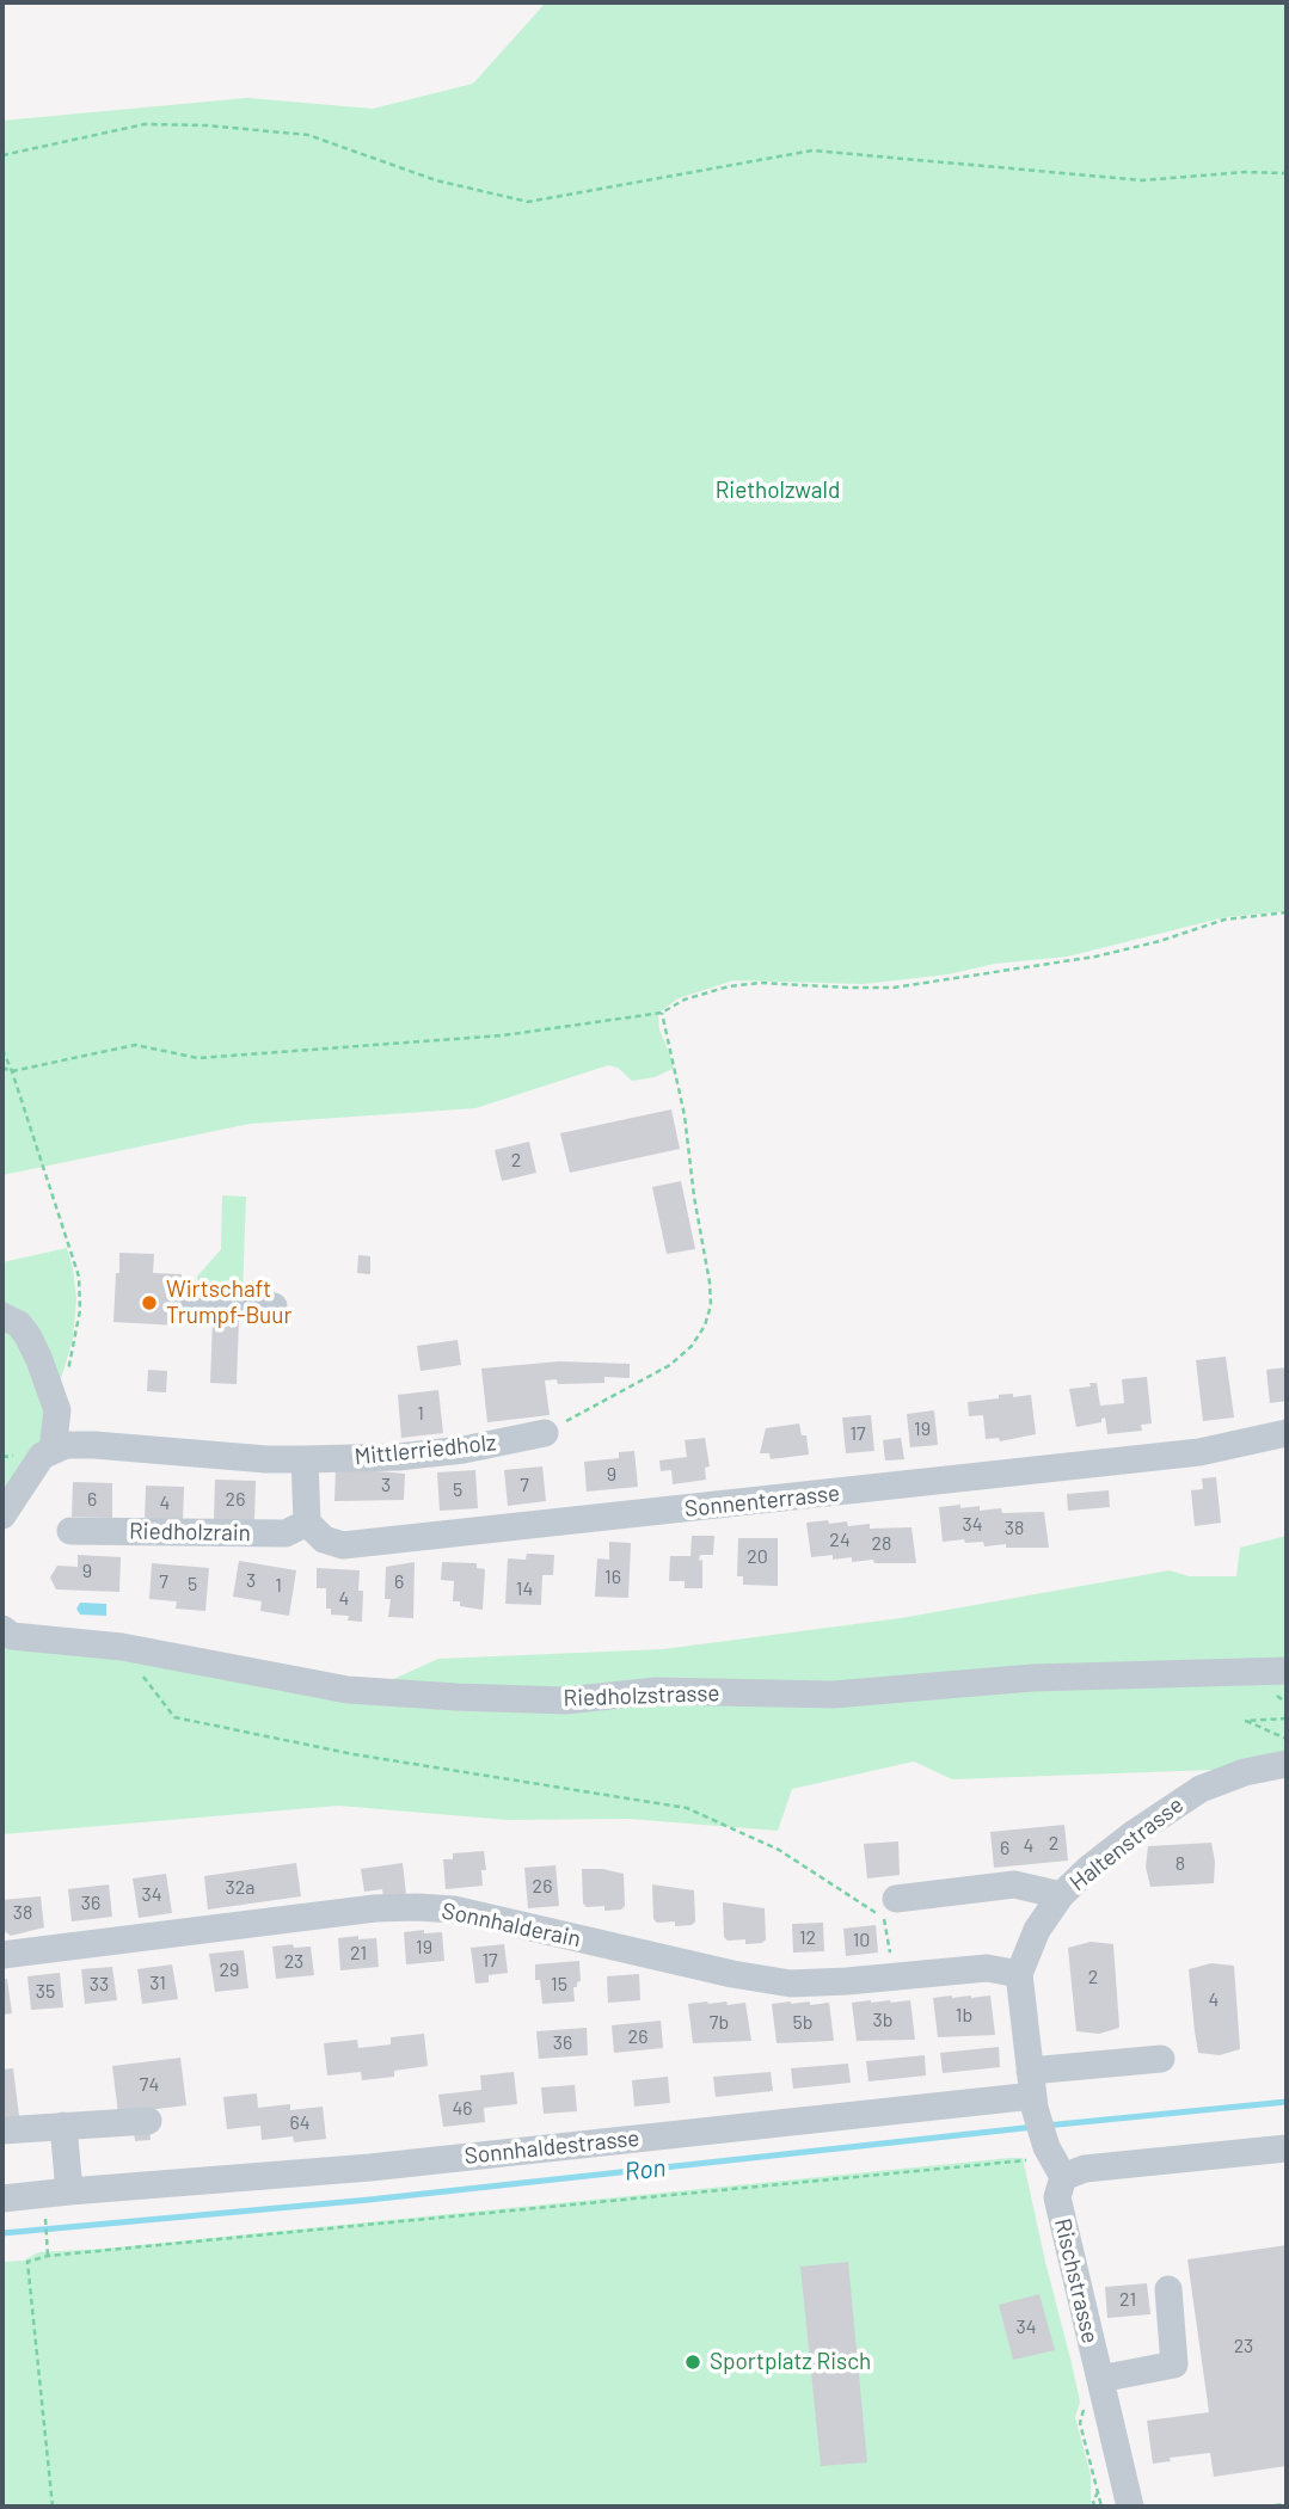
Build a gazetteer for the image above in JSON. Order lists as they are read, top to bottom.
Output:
{
  "streets": {
    "street": [
      "Mittlerriedholz",
      "Sonnenterrasse",
      "Riedholzrain",
      "Riedholzstrasse",
      "Haltenstrasse",
      "Sonnhalderain",
      "Sonnhaldestrasse",
      "Rischstrasse"
    ]
  },
  "crossings": [
    ["Sonnenterrasse", "Riedholzrain"],
    ["Haltenstrasse", "Sonnhalderain"],
    ["Haltenstrasse", "Sonnhaldestrasse"],
    ["Haltenstrasse", "Rischstrasse"]
  ],
  "water": ["Ron"],
  "parks": ["Rietholzwald"],
  "places": ["Wirtschaft Trumpf-Buur", "Sportplatz Risch"],
  "house_numbers": [
    "2",
    "1",
    "19",
    "17",
    "9",
    "3",
    "7",
    "5",
    "6",
    "26",
    "4",
    "34",
    "38",
    "24",
    "28",
    "20",
    "9",
    "16",
    "3",
    "7",
    "6",
    "5",
    "1",
    "14",
    "4",
    "2",
    "4",
    "6",
    "8",
    "26",
    "32a",
    "34",
    "36",
    "38",
    "12",
    "10",
    "19",
    "21",
    "17",
    "23",
    "29",
    "2",
    "31",
    "33",
    "15",
    "35",
    "4",
    "1b",
    "3b",
    "7b",
    "5b",
    "26",
    "36",
    "74",
    "46",
    "64",
    "21",
    "34",
    "23"
  ]
}
